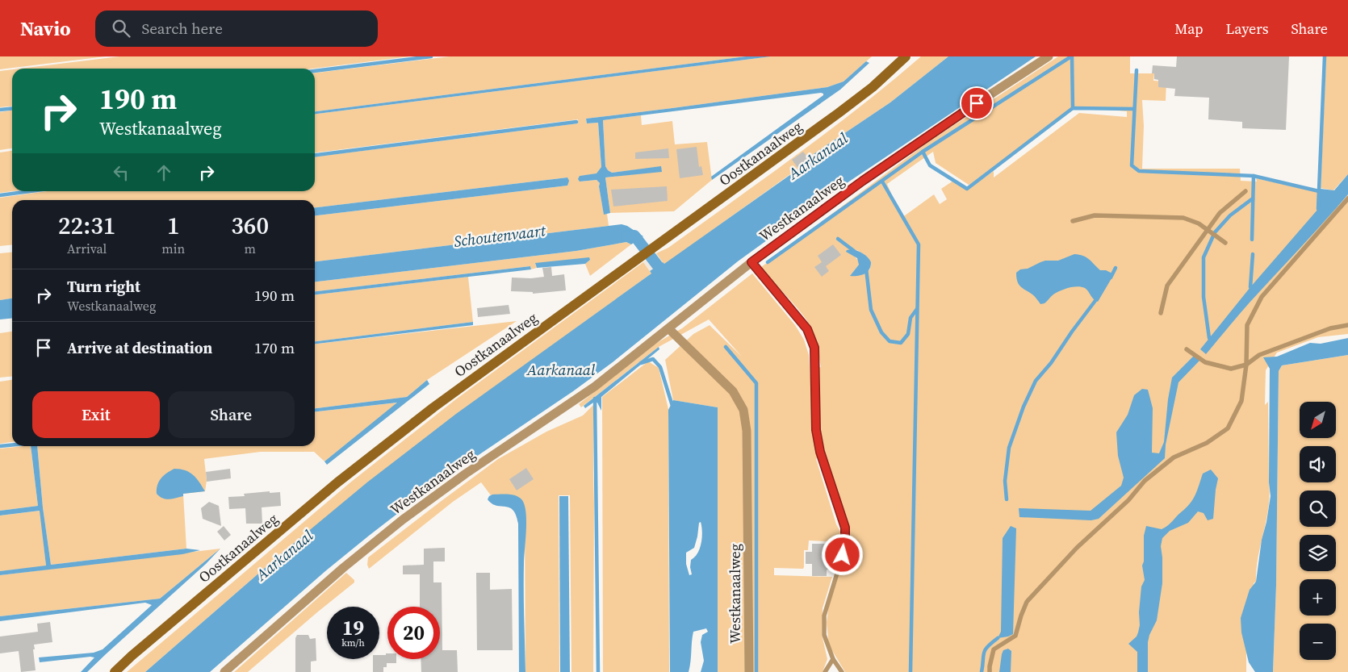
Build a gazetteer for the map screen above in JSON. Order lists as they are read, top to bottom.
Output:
{
  "streets": {
    "main road": ["Oostkanaalweg"],
    "street": ["Westkanaalweg"]
  },
  "water": ["Aarkanaal", "Schoutenvaart"],
  "north": "bottom left",
  "page": {
    "header": "Navio",
    "search": "Search here",
    "nav": ["Map", "Layers", "Share"],
    "turn": ["190 m", "Westkanaalweg"],
    "eta": [
      "22:31",
      "Arrival",
      "1",
      "min",
      "360",
      "m"
    ],
    "list": [
      {
        "name": "Turn right",
        "note": "Westkanaalweg",
        "value": "190 m"
      },
      {
        "name": "Arrive at destination",
        "value": "170 m"
      }
    ],
    "buttons": ["Exit", "Share"],
    "map_buttons": ["+", "−"],
    "speed": "19 km/h",
    "limit": "20"
  }
}
